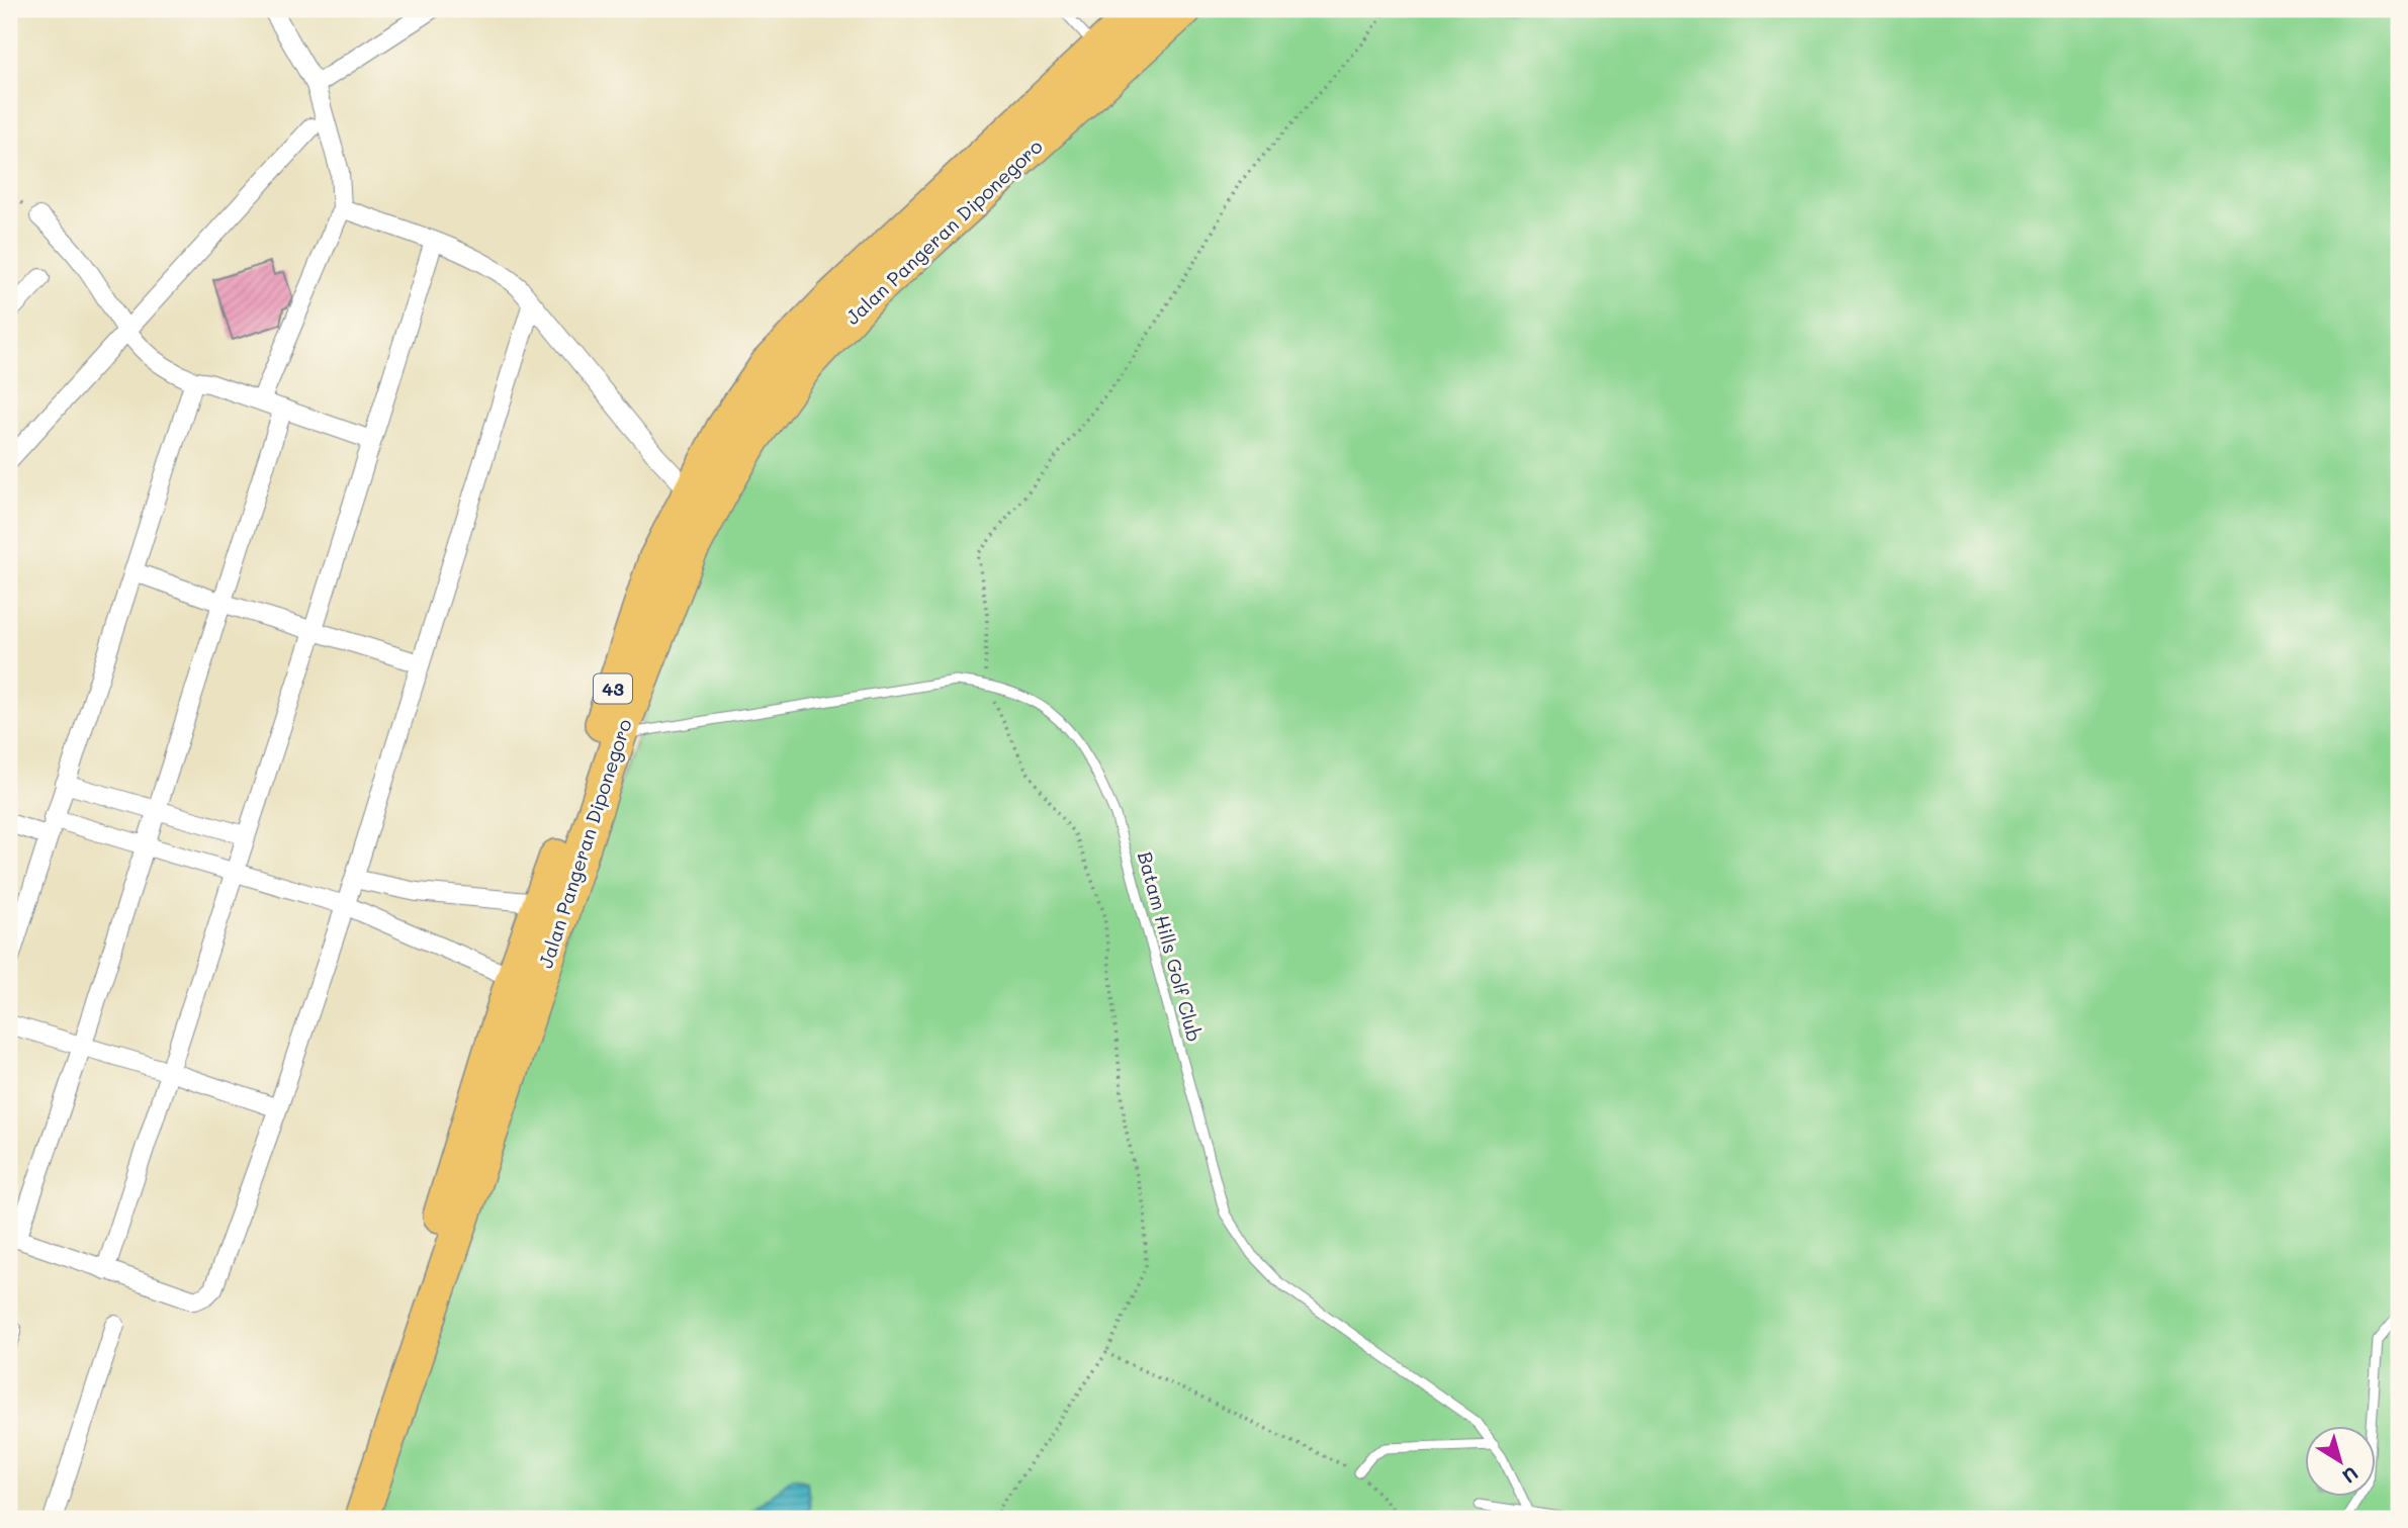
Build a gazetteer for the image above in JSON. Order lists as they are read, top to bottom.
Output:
{
  "streets": {
    "highway": ["Jalan Pangeran Diponegoro", "43"],
    "lane": ["Batam Hills Golf Club"]
  },
  "crossings": [
    ["Jalan Pangeran Diponegoro", "Batam Hills Golf Club"]
  ],
  "north": "bottom right"
}
